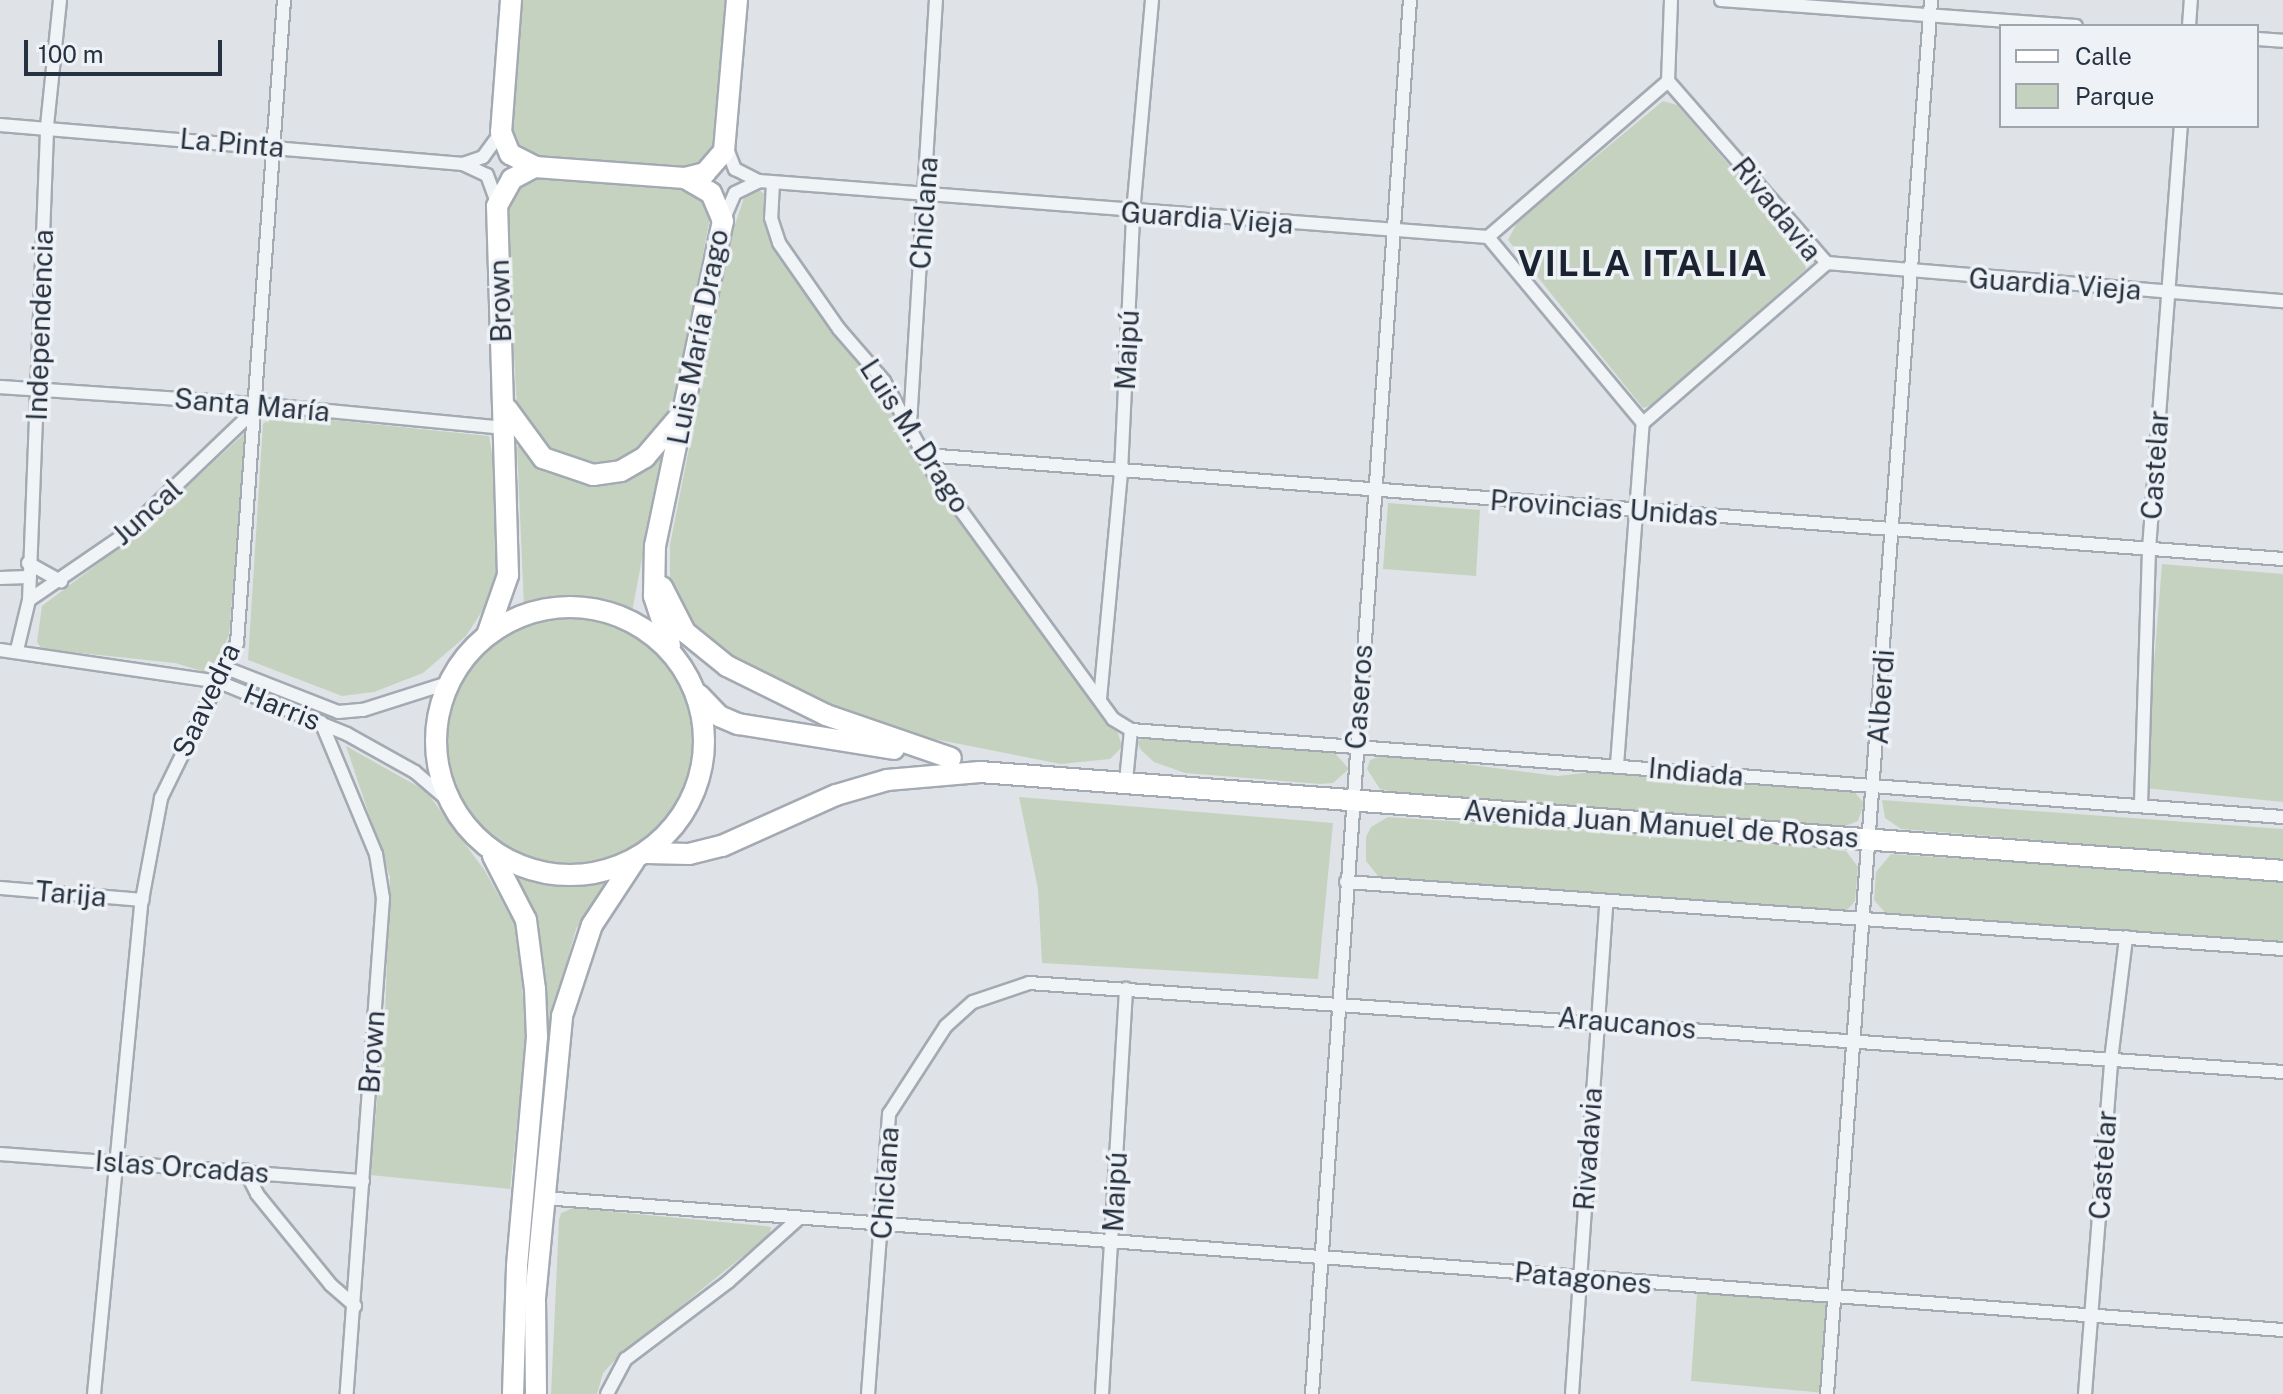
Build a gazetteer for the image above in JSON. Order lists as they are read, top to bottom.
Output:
{
  "streets": {
    "main road": ["Brown", "Luis María Drago", "Avenida Juan Manuel de Rosas"],
    "street": [
      "La Pinta",
      "Rivadavia",
      "Chiclana",
      "Guardia Vieja",
      "Independencia",
      "Maipú",
      "Santa María",
      "Luis M. Drago",
      "Castelar",
      "Provincias Unidas",
      "Juncal",
      "Caseros",
      "Alberdi",
      "Saavedra",
      "Harris",
      "Indiada",
      "Tarija",
      "Araucanos",
      "Islas Orcadas",
      "Patagones"
    ]
  },
  "crossings": [
    ["La Pinta", "Independencia"],
    ["La Pinta", "Saavedra"],
    ["Rivadavia", "Guardia Vieja"],
    ["Rivadavia", "Araucanos"],
    ["Rivadavia", "Patagones"],
    ["Chiclana", "Guardia Vieja"],
    ["Chiclana", "Luis M. Drago"],
    ["Chiclana", "Araucanos"],
    ["Chiclana", "Patagones"],
    ["Guardia Vieja", "Maipú"],
    ["Guardia Vieja", "Castelar"],
    ["Guardia Vieja", "Caseros"],
    ["Guardia Vieja", "Alberdi"],
    ["Brown", "Luis María Drago"],
    ["Brown", "Santa María"],
    ["Brown", "Harris"],
    ["Brown", "Avenida Juan Manuel de Rosas"],
    ["Brown", "Islas Orcadas"],
    ["Independencia", "Santa María"],
    ["Independencia", "Juncal"],
    ["Independencia", "Harris"],
    ["Luis María Drago", "Harris"],
    ["Luis María Drago", "Avenida Juan Manuel de Rosas"],
    ["Maipú", "Luis M. Drago"],
    ["Maipú", "Provincias Unidas"],
    ["Maipú", "Araucanos"],
    ["Maipú", "Patagones"],
    ["Santa María", "Juncal"],
    ["Santa María", "Saavedra"],
    ["Luis M. Drago", "Provincias Unidas"],
    ["Luis M. Drago", "Indiada"],
    ["Castelar", "Provincias Unidas"],
    ["Castelar", "Indiada"],
    ["Castelar", "Araucanos"],
    ["Castelar", "Patagones"],
    ["Provincias Unidas", "Caseros"],
    ["Provincias Unidas", "Alberdi"],
    ["Juncal", "Saavedra"],
    ["Caseros", "Indiada"],
    ["Caseros", "Avenida Juan Manuel de Rosas"],
    ["Caseros", "Araucanos"],
    ["Caseros", "Patagones"],
    ["Alberdi", "Indiada"],
    ["Alberdi", "Avenida Juan Manuel de Rosas"],
    ["Alberdi", "Araucanos"],
    ["Alberdi", "Patagones"],
    ["Saavedra", "Harris"],
    ["Saavedra", "Tarija"],
    ["Saavedra", "Islas Orcadas"],
    ["Harris", "Avenida Juan Manuel de Rosas"]
  ],
  "districts": ["VILLA ITALIA"],
  "legend": ["Calle", "Parque"],
  "scale_bar": "100 m"
}
